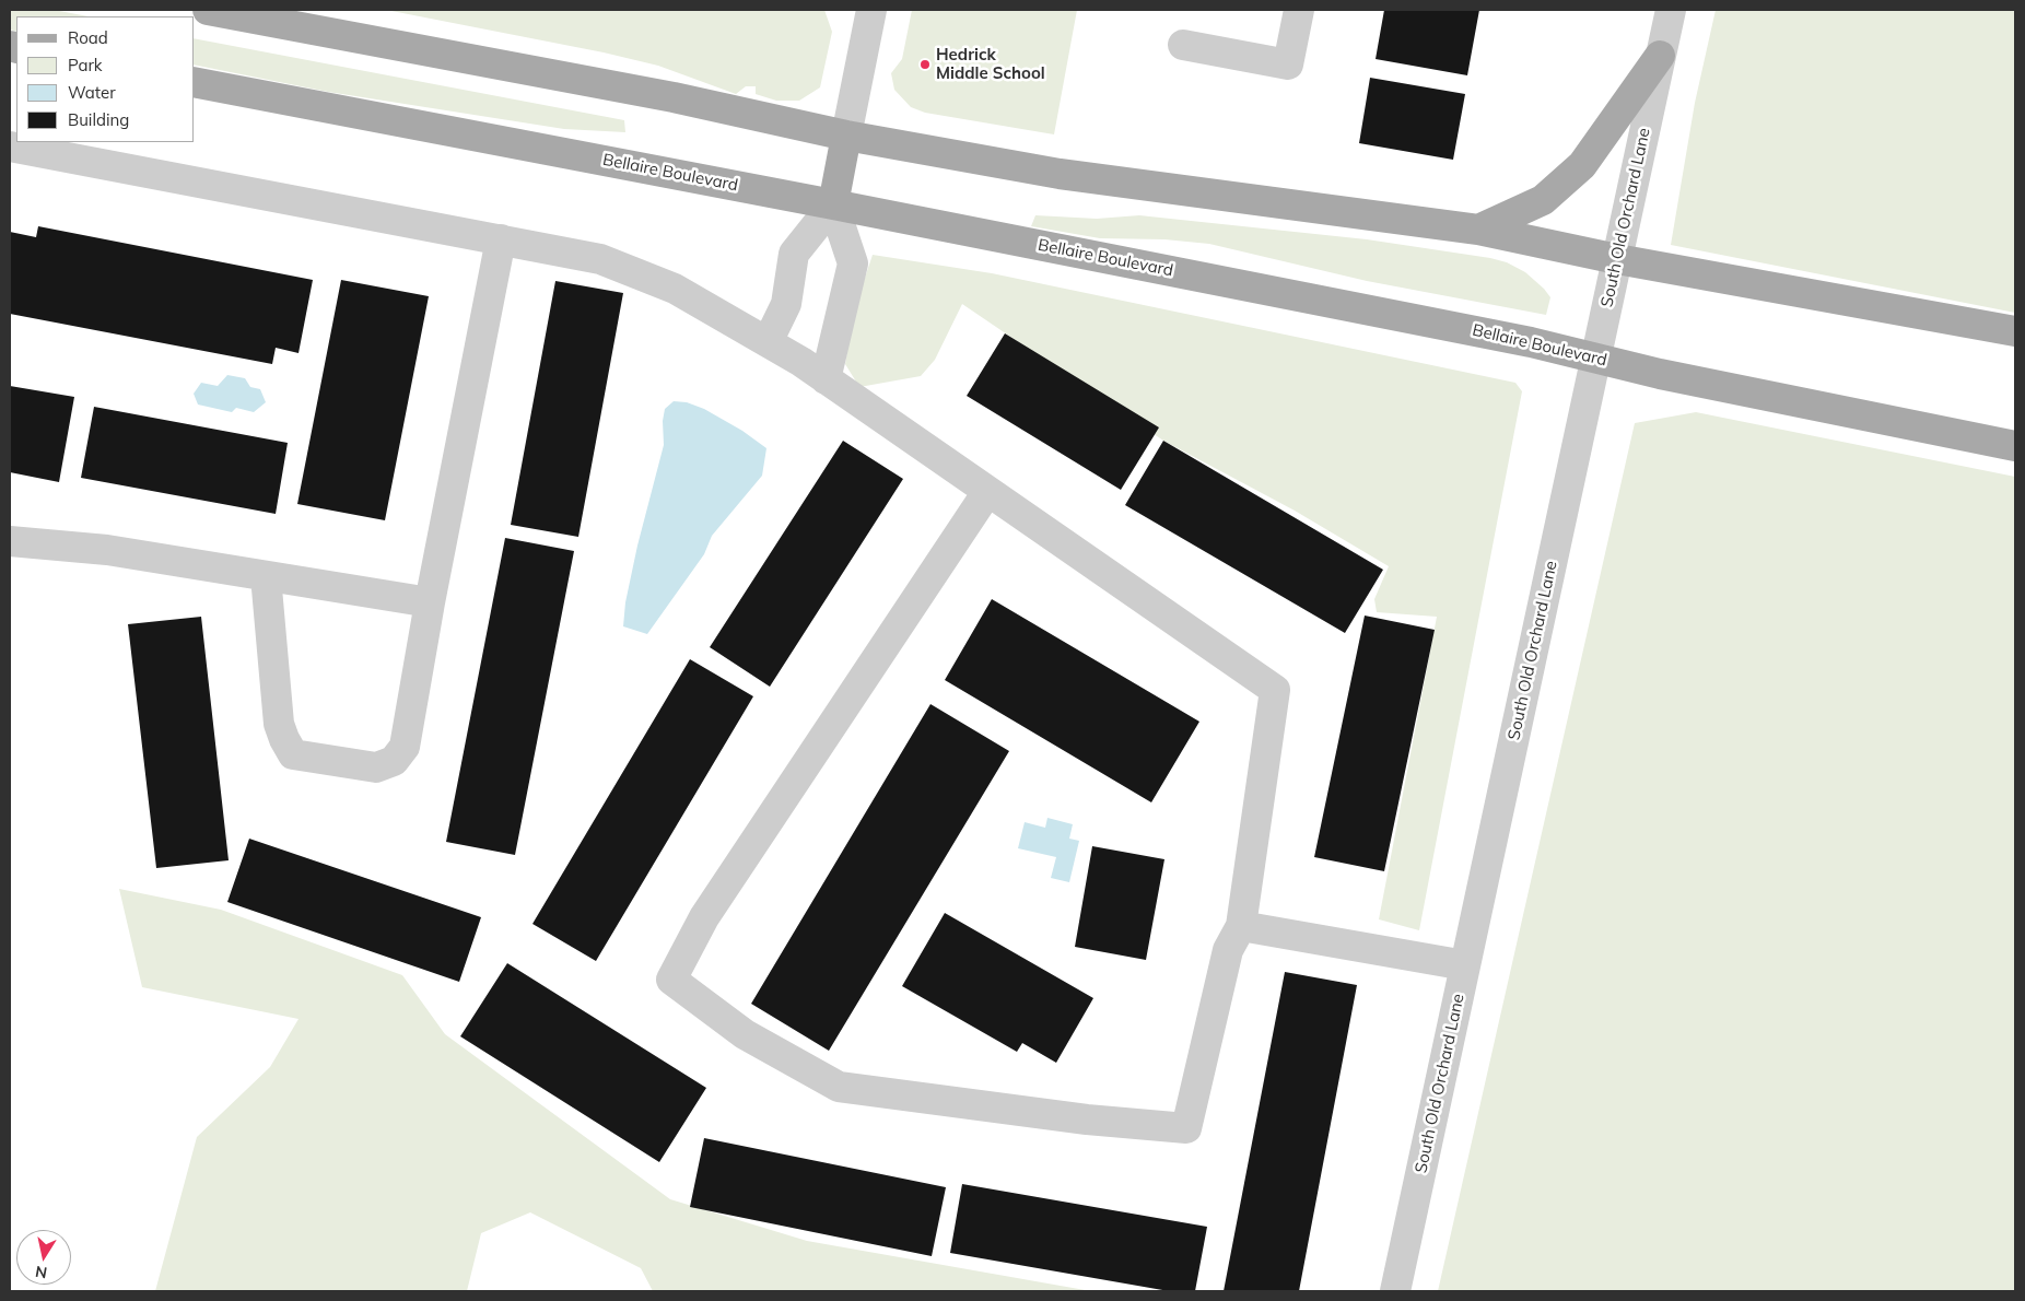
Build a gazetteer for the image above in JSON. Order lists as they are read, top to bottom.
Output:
{
  "streets": {
    "main road": ["Bellaire Boulevard"],
    "street": ["South Old Orchard Lane"]
  },
  "crossings": [
    ["Bellaire Boulevard", "South Old Orchard Lane"]
  ],
  "places": ["Hedrick Middle School"],
  "legend": [
    "Road",
    "Park",
    "Water",
    "Building"
  ],
  "north": "bottom"
}
